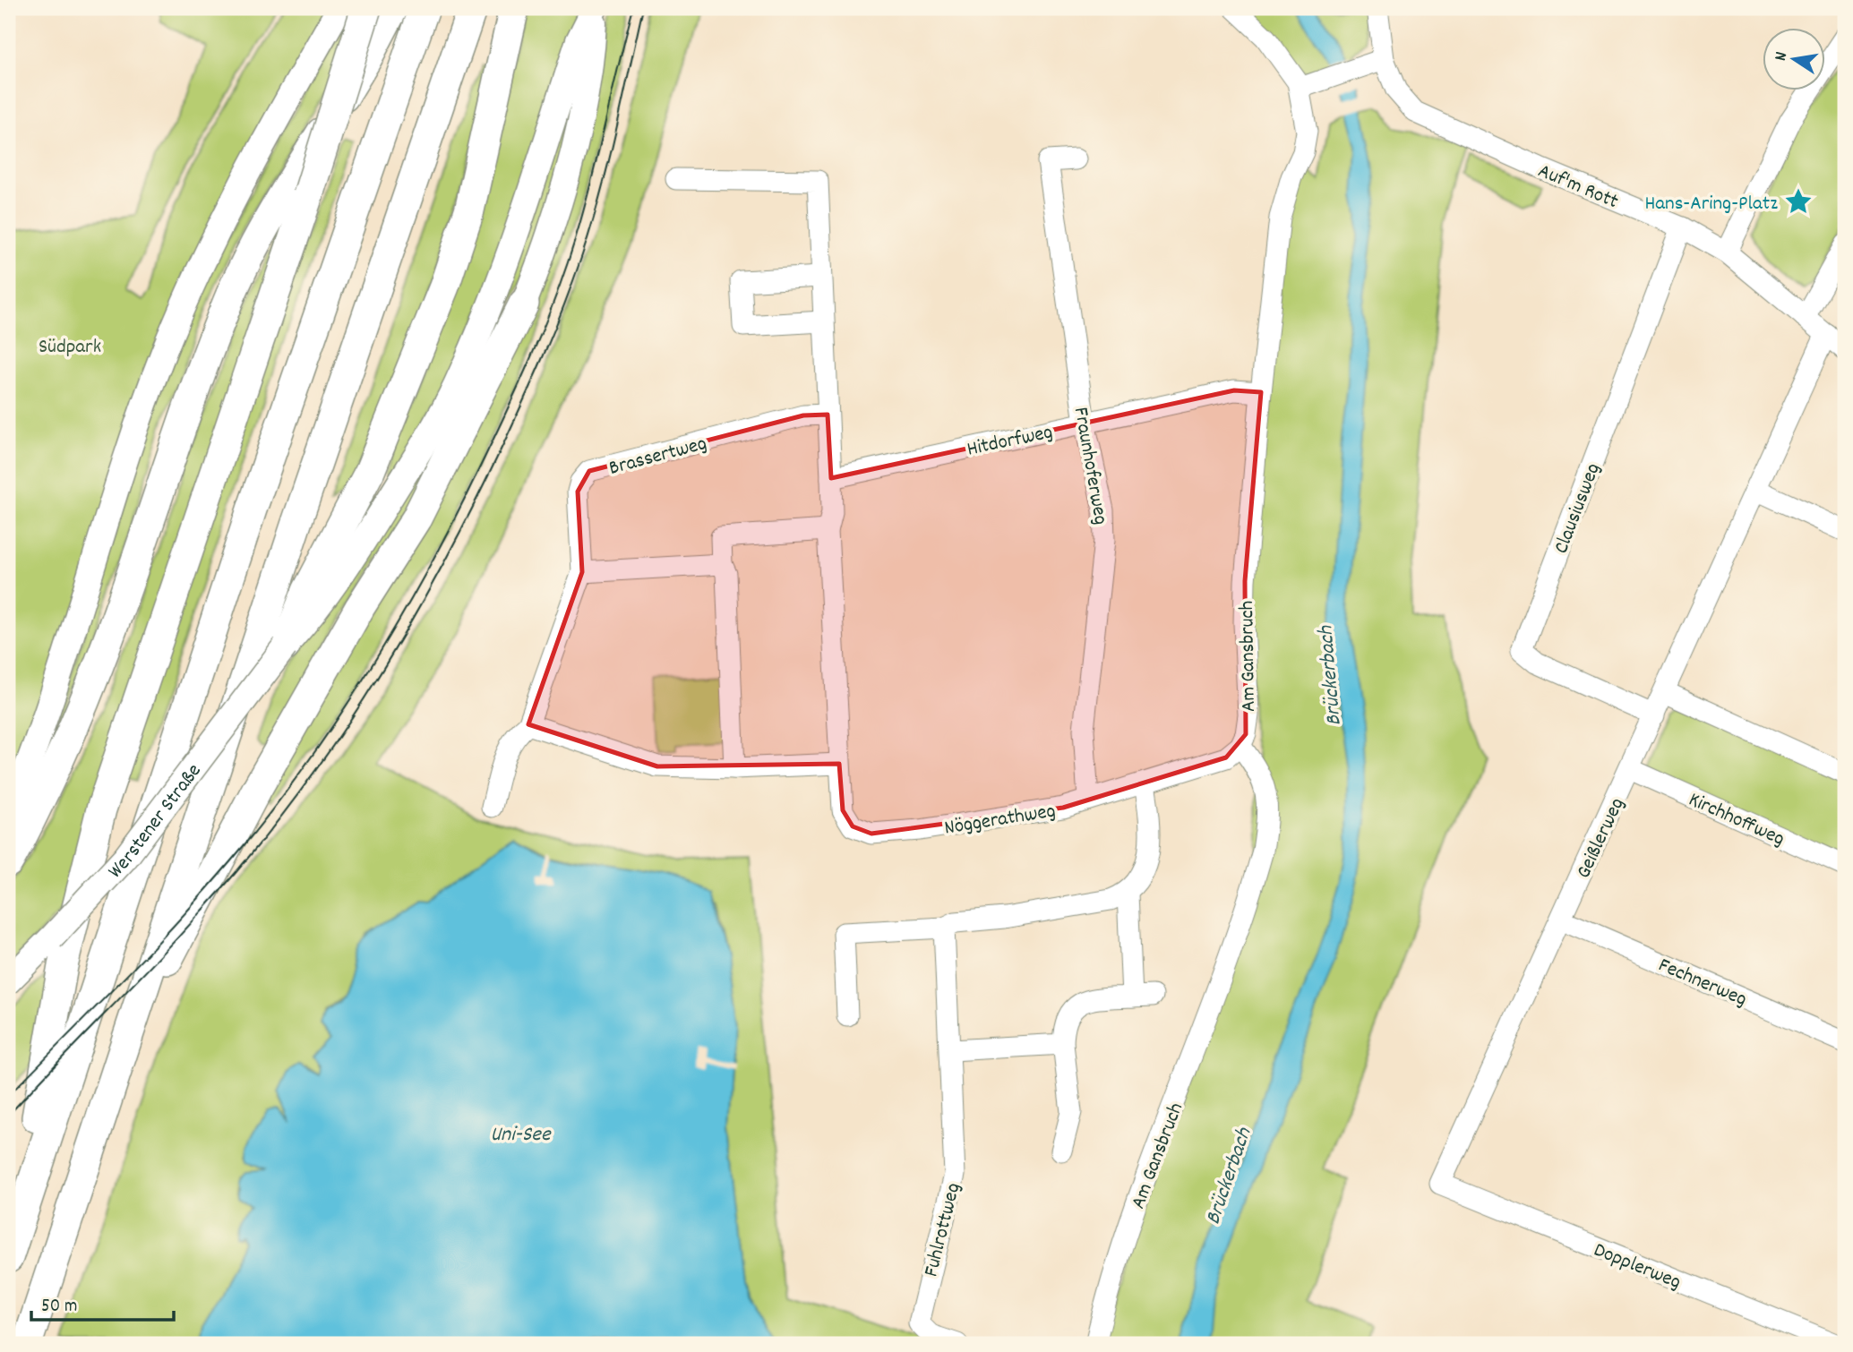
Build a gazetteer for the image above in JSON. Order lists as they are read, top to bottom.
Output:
{
  "streets": {
    "main road": ["Werstener Straße"],
    "street": [
      "Auf'm Rott",
      "Hitdorfweg",
      "Brassertweg",
      "Fraunhoferweg",
      "Clausiusweg",
      "Am Gansbruch",
      "Nöggerathweg",
      "Kirchhoffweg",
      "Geißlerweg",
      "Fechnerweg",
      "Fuhlrottweg",
      "Dopplerweg"
    ]
  },
  "crossings": [
    ["Auf'm Rott", "Clausiusweg"],
    ["Auf'm Rott", "Geißlerweg"],
    ["Hitdorfweg", "Fraunhoferweg"],
    ["Hitdorfweg", "Am Gansbruch"],
    ["Fraunhoferweg", "Nöggerathweg"],
    ["Clausiusweg", "Geißlerweg"],
    ["Am Gansbruch", "Nöggerathweg"],
    ["Kirchhoffweg", "Geißlerweg"],
    ["Geißlerweg", "Fechnerweg"],
    ["Geißlerweg", "Dopplerweg"]
  ],
  "water": ["Brückerbach", "Uni-See"],
  "parks": ["Südpark"],
  "places": {
    "place": ["Hans-Aring-Platz"]
  },
  "scale_bar": "50 m",
  "north": "left"
}
